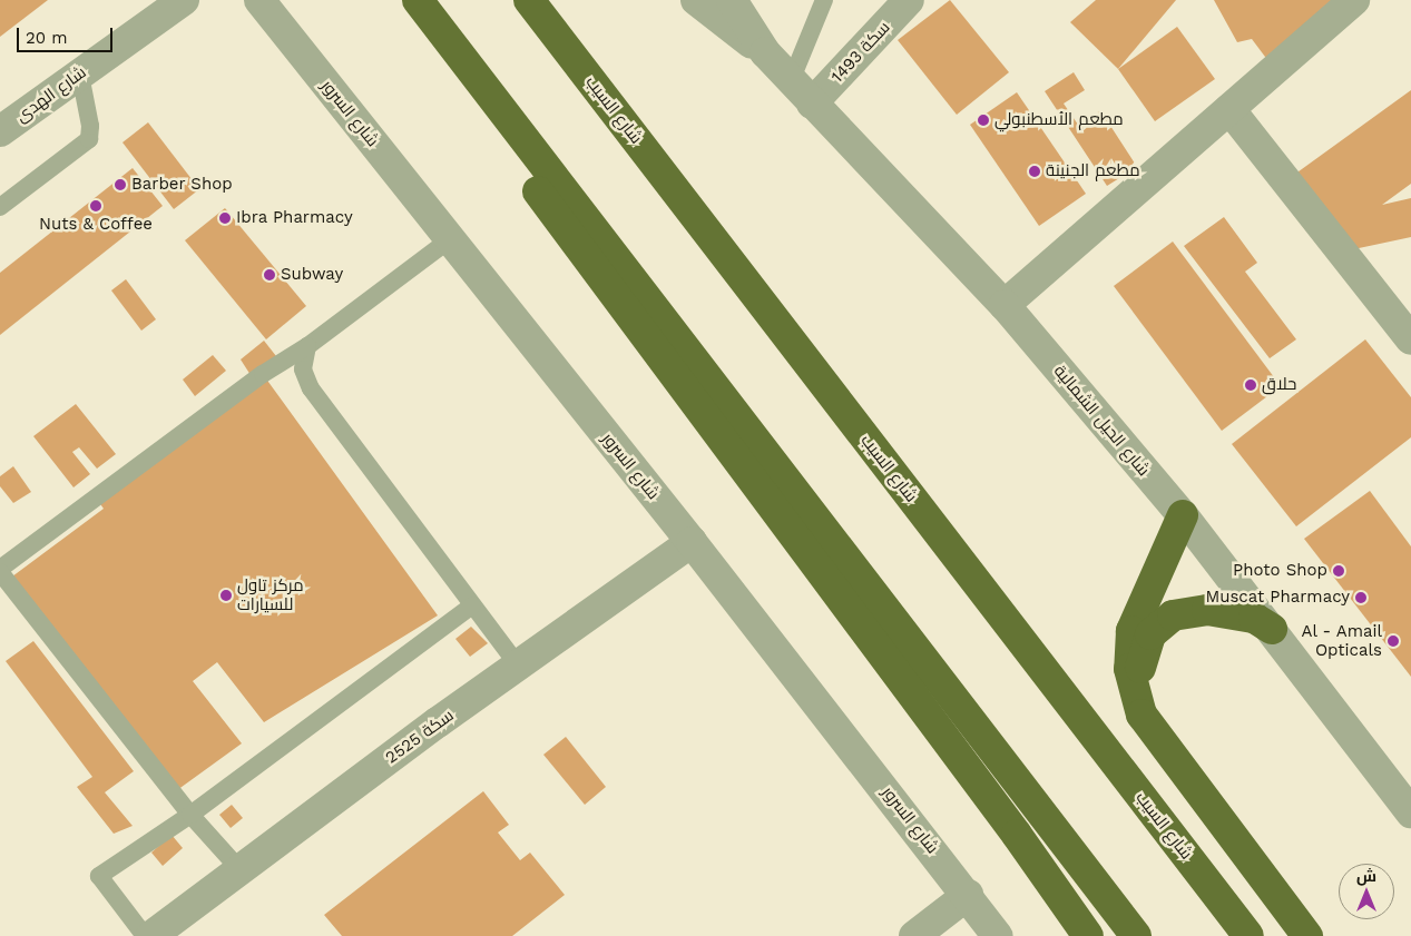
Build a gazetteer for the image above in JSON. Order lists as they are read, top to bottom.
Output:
{
  "streets": {
    "highway": ["شارع السيب"],
    "street": [
      "سكة 1493",
      "شارع الهدى",
      "شارع السرور",
      "شارع الحيل الشمالية",
      "سكة 2525"
    ]
  },
  "crossings": [
    ["سكة 1493", "شارع الحيل الشمالية"],
    ["شارع السرور", "سكة 2525"]
  ],
  "places": [
    "مطعم الأسطنبولي",
    "مطعم الجنينة",
    "Barber Shop",
    "Nuts & Coffee",
    "Ibra Pharmacy",
    "Subway",
    "حلاق",
    "Photo Shop",
    "مركز تاول للسيارات",
    "Muscat Pharmacy",
    "Al - Amail Opticals"
  ],
  "scale_bar": "20 m",
  "north": "top"
}
